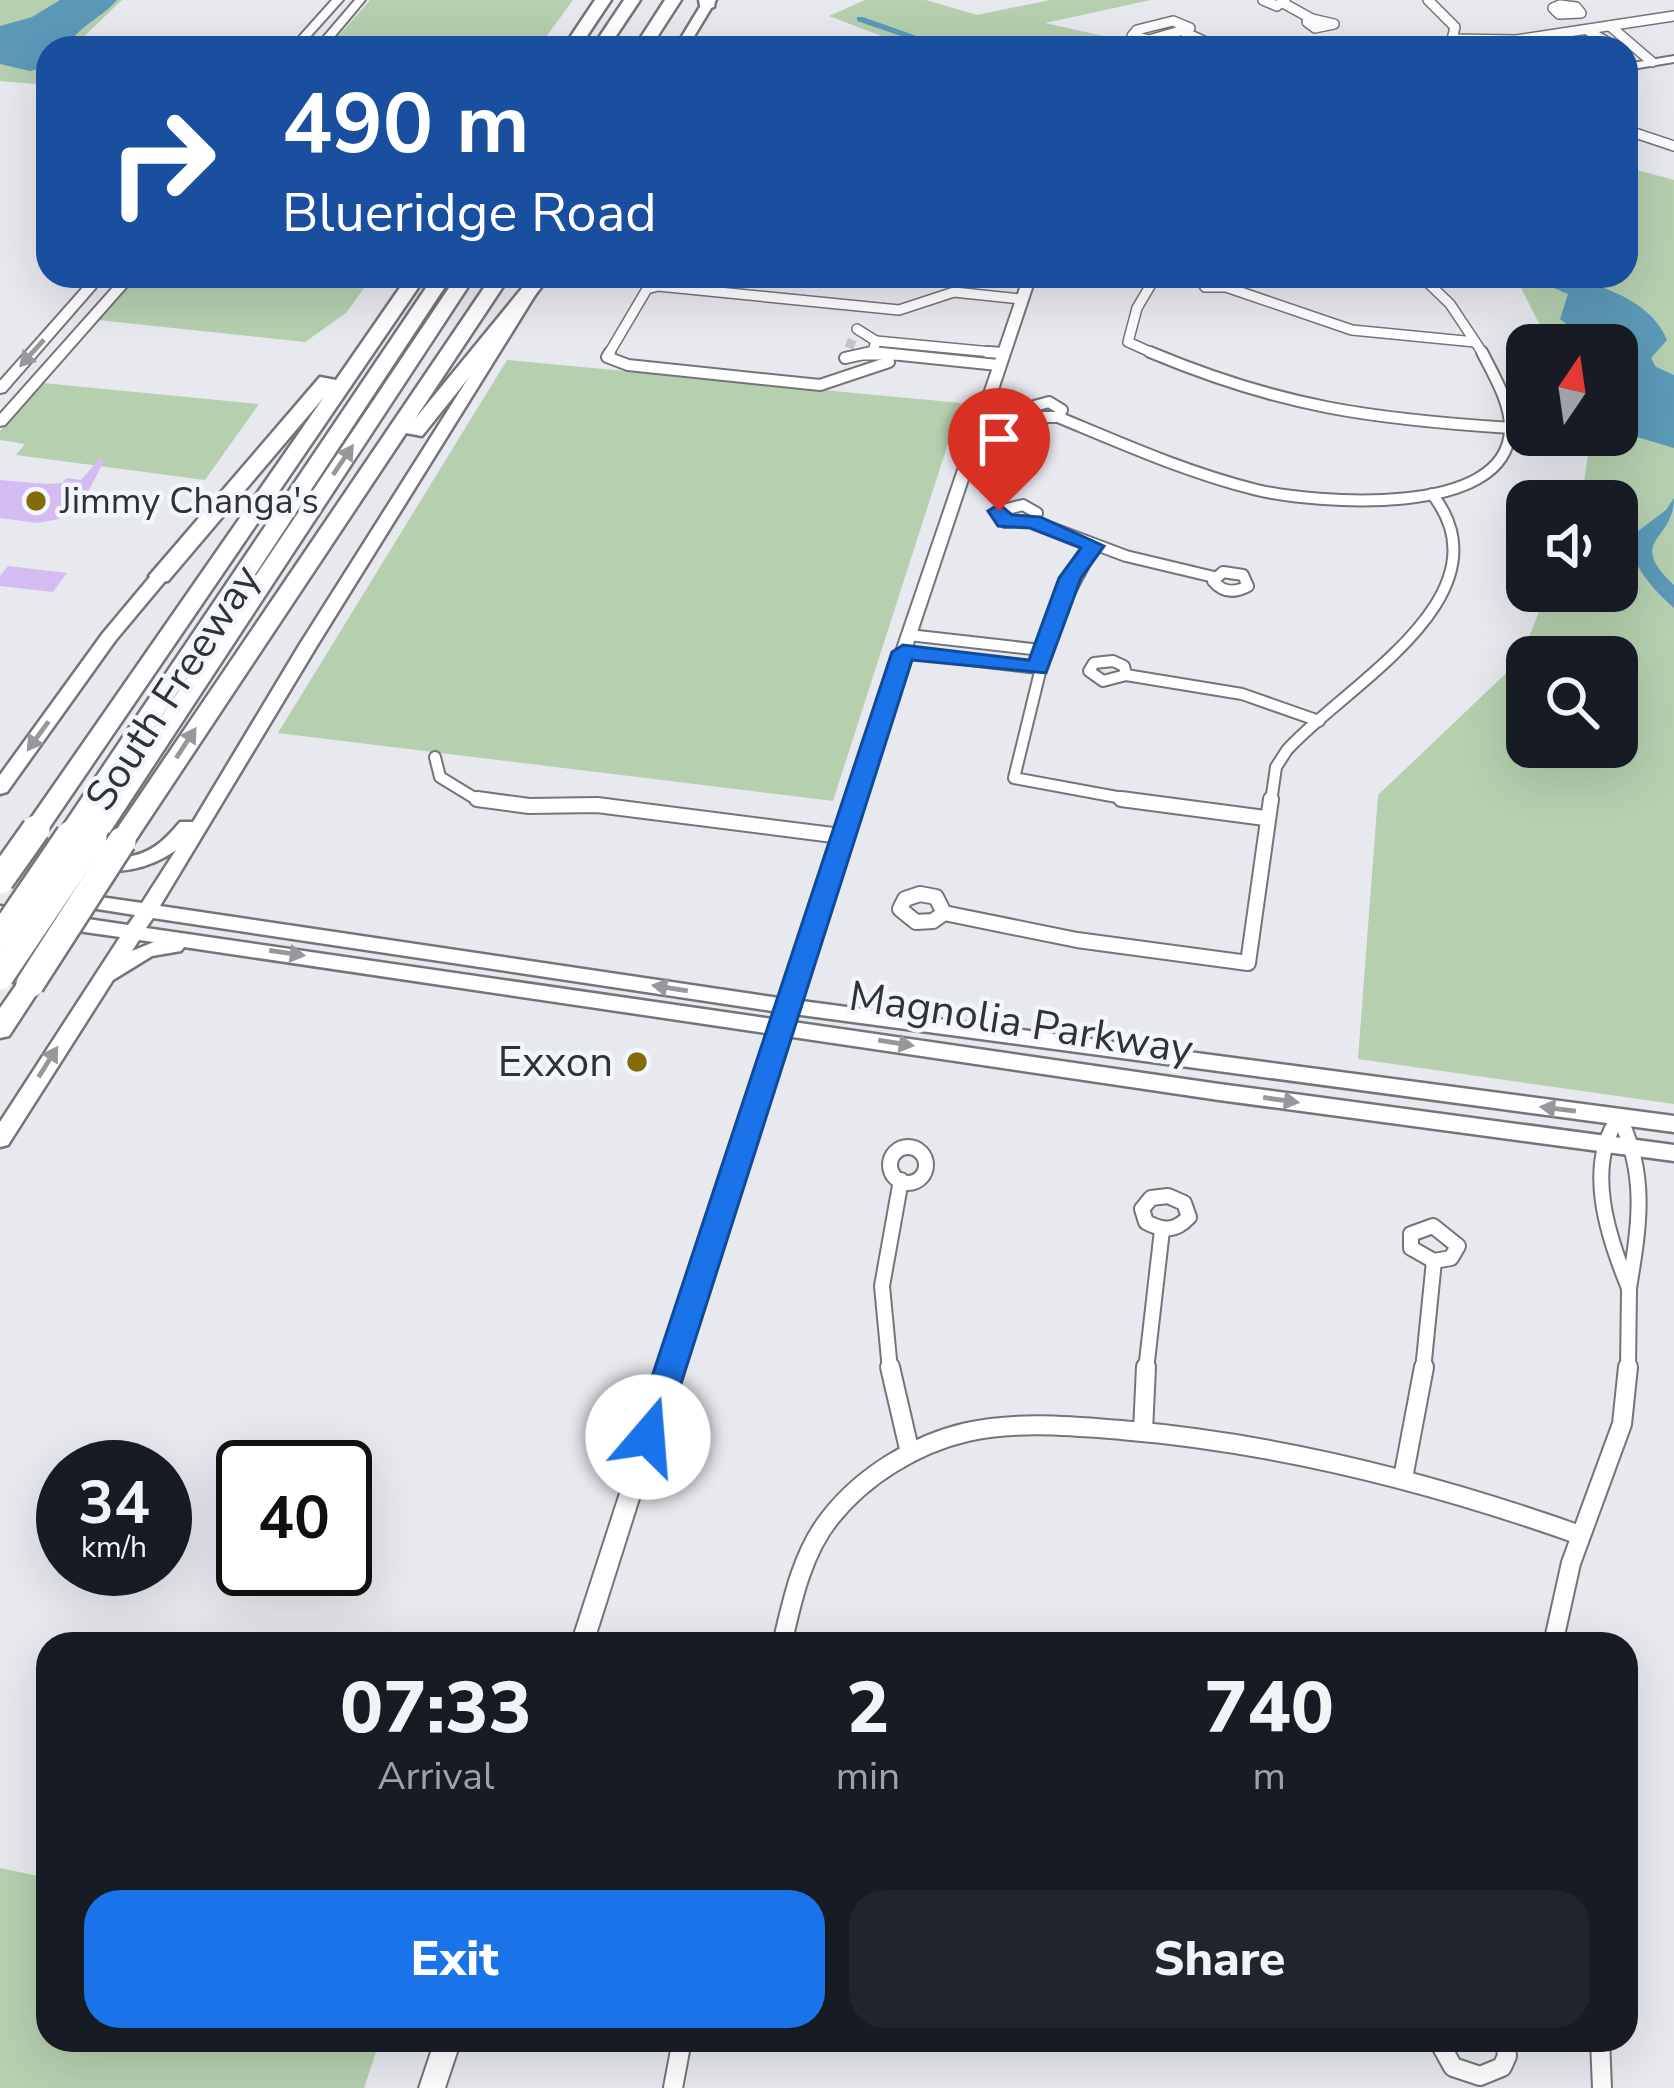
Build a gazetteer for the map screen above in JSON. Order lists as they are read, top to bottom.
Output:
{
  "streets": {
    "highway": ["South Freeway"],
    "main road": ["Magnolia Parkway"]
  },
  "places": ["Jimmy Changa's", "Exxon"],
  "north": "top",
  "page": {
    "turn": ["490 m", "Blueridge Road"],
    "speed": "34 km/h",
    "limit": "40",
    "eta": [
      "07:33",
      "Arrival",
      "2",
      "min",
      "740",
      "m"
    ],
    "buttons": ["Exit", "Share"]
  }
}
